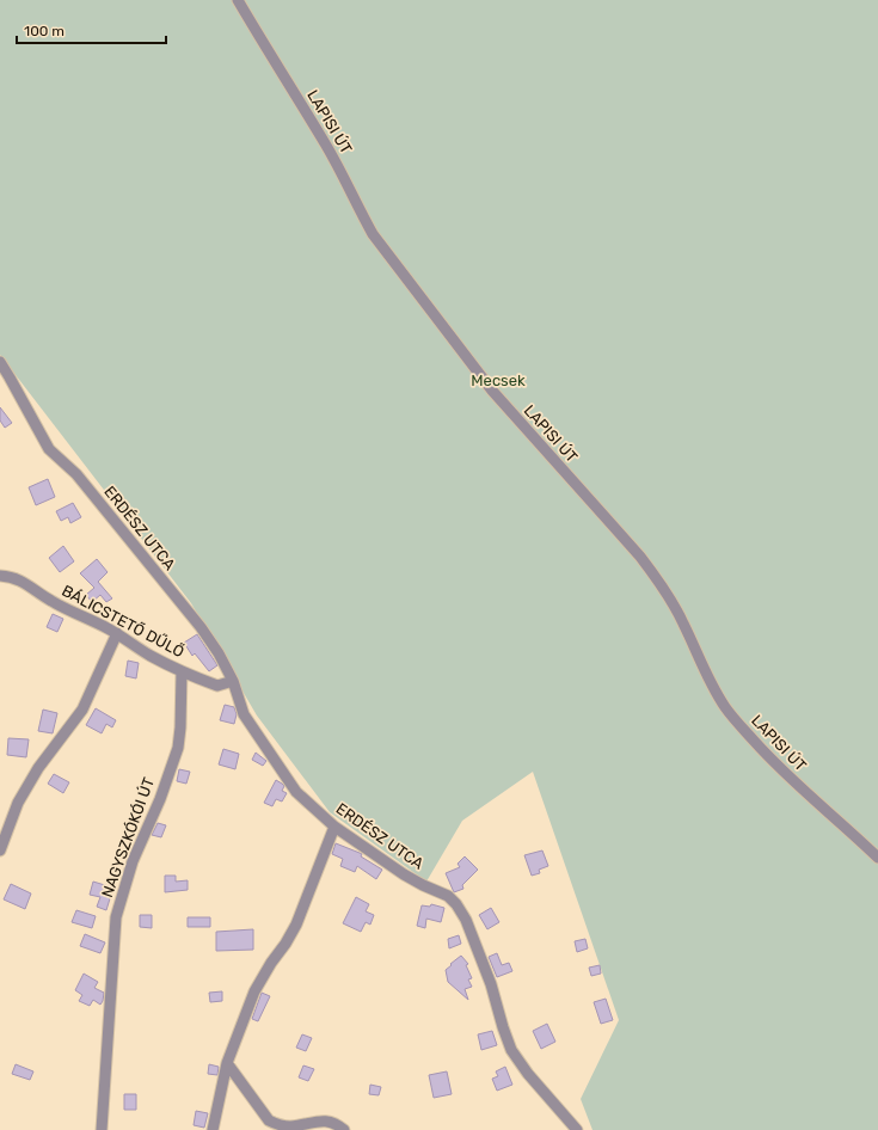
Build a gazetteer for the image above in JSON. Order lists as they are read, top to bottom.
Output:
{
  "streets": {
    "street": [
      "LAPISI ÚT",
      "ERDÉSZ UTCA",
      "BÁLICSTETŐ DŰLŐ",
      "NAGYSZKÓKÓI ÚT"
    ]
  },
  "crossings": [
    ["ERDÉSZ UTCA", "BÁLICSTETŐ DŰLŐ"],
    ["BÁLICSTETŐ DŰLŐ", "NAGYSZKÓKÓI ÚT"]
  ],
  "parks": ["Mecsek"],
  "scale_bar": "100 m"
}
